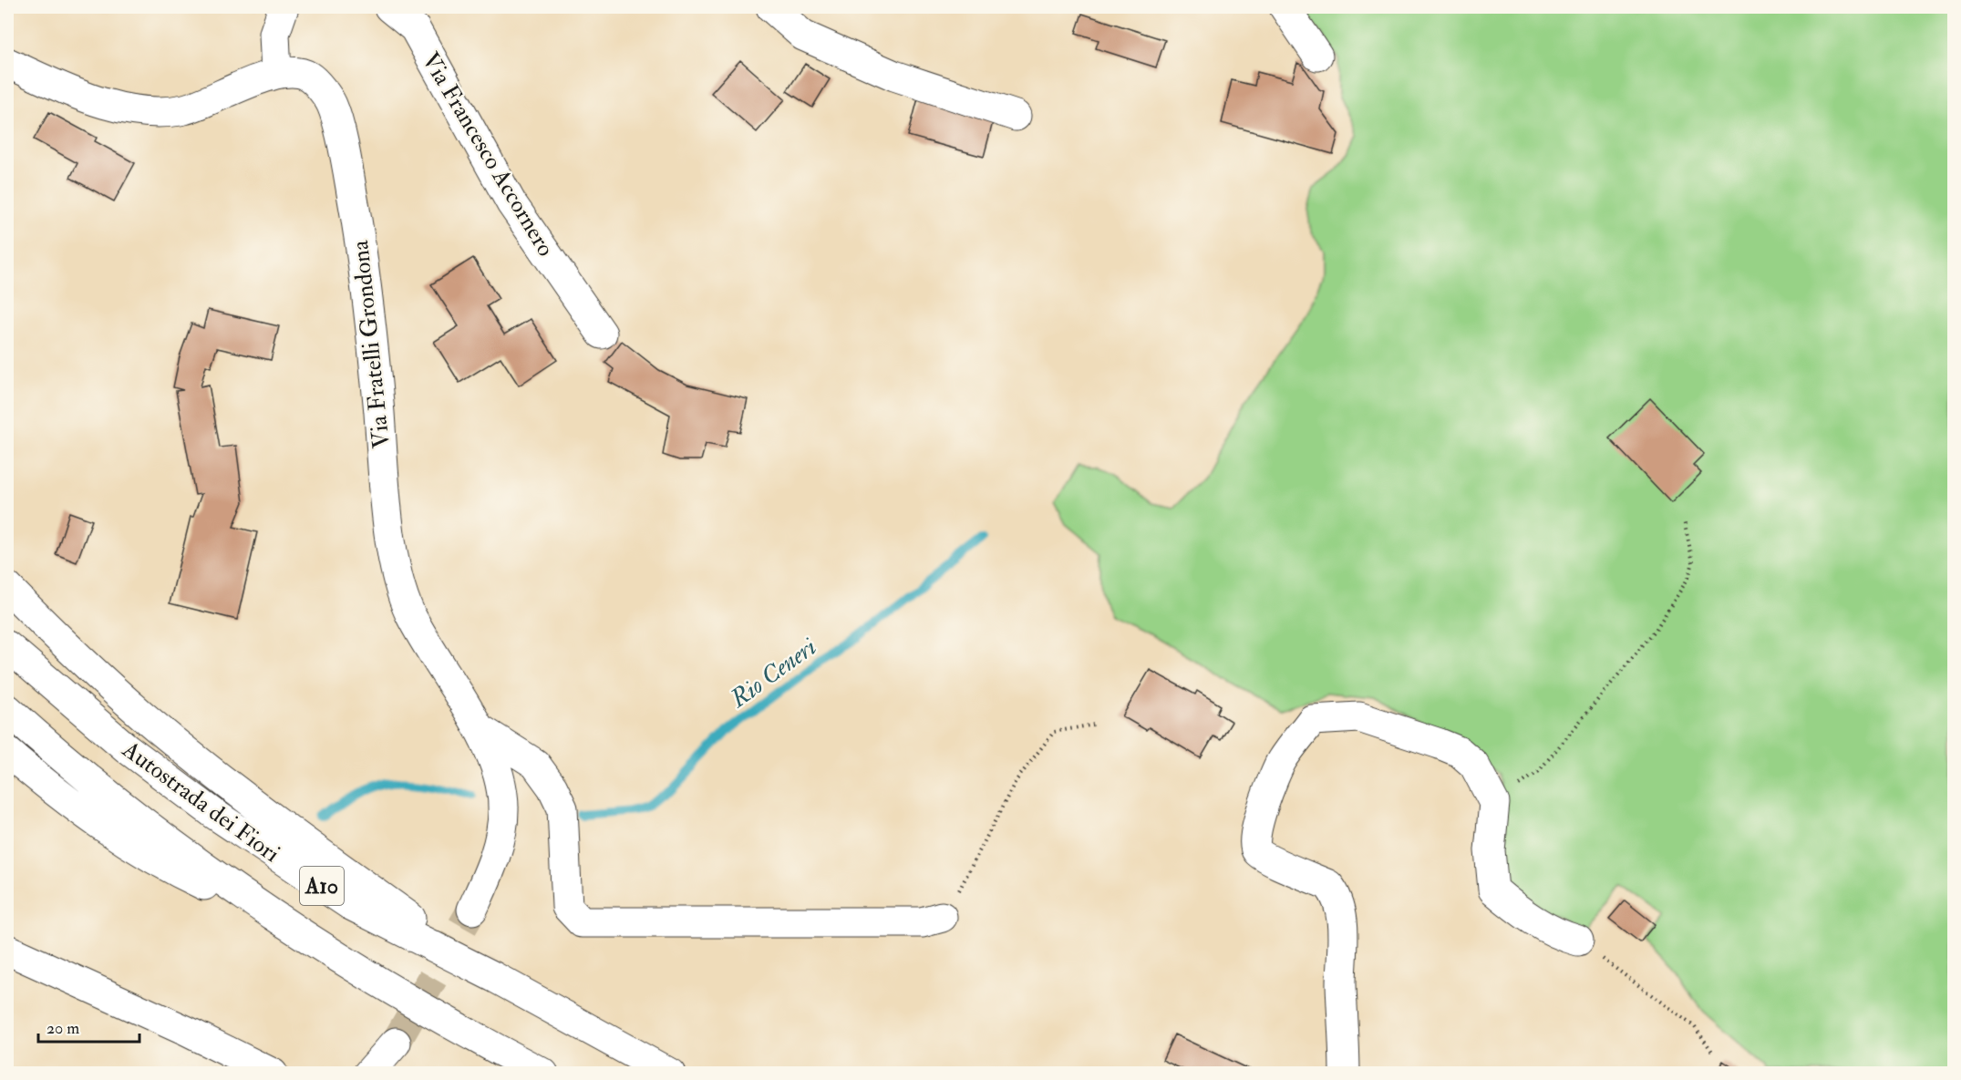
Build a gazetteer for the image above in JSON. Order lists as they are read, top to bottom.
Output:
{
  "streets": {
    "main road": [
      "Via Francesco Accornero",
      "Via Fratelli Grondona",
      "Autostrada dei Fiori",
      "A10"
    ]
  },
  "crossings": [
    ["Autostrada dei Fiori", "A10"]
  ],
  "water": ["Rio Ceneri"],
  "scale_bar": "20 m"
}
